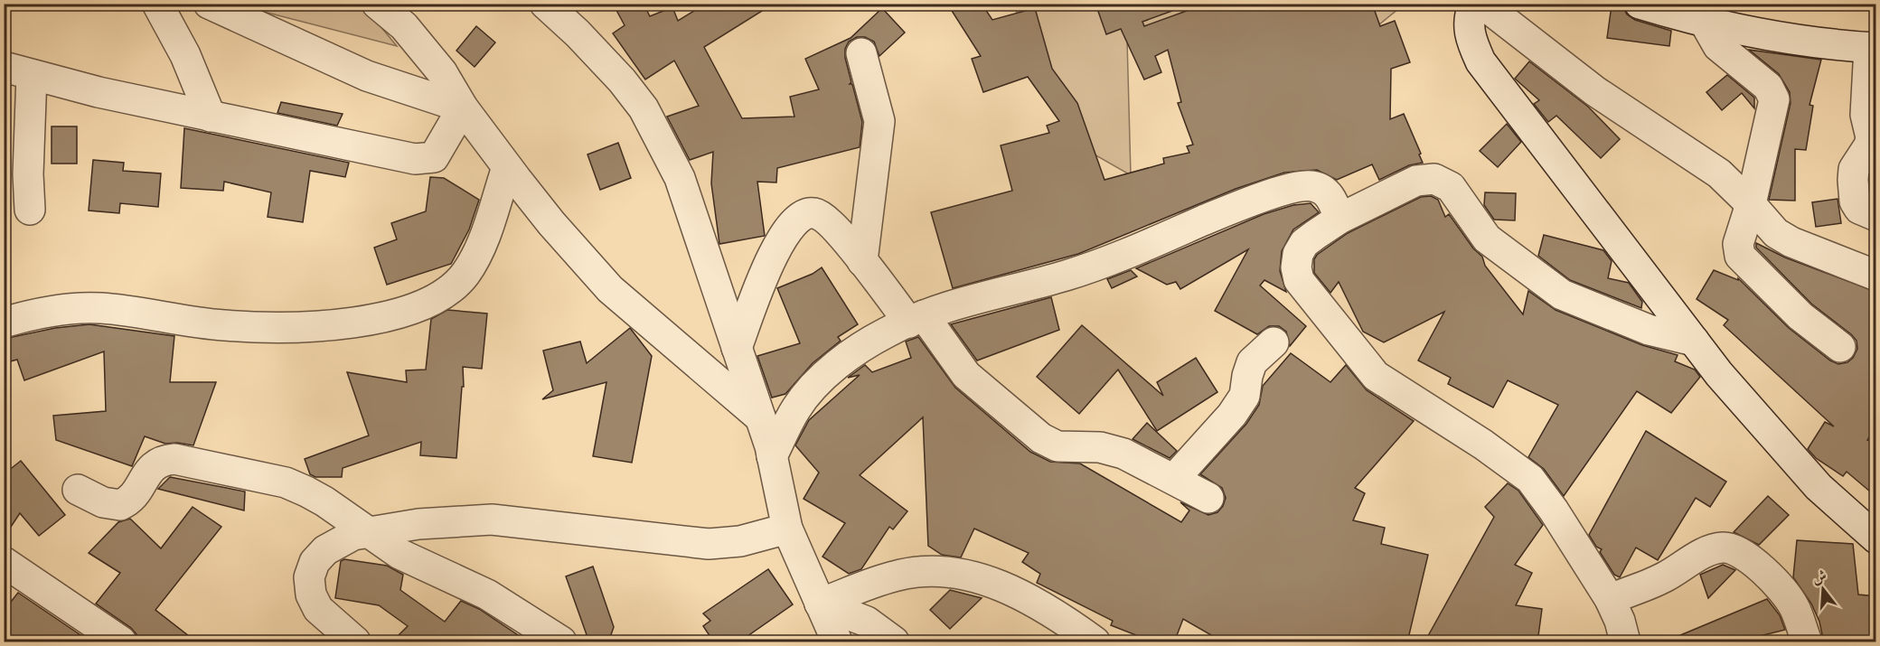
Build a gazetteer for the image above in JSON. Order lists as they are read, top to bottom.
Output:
{
  "north": "top"
}
